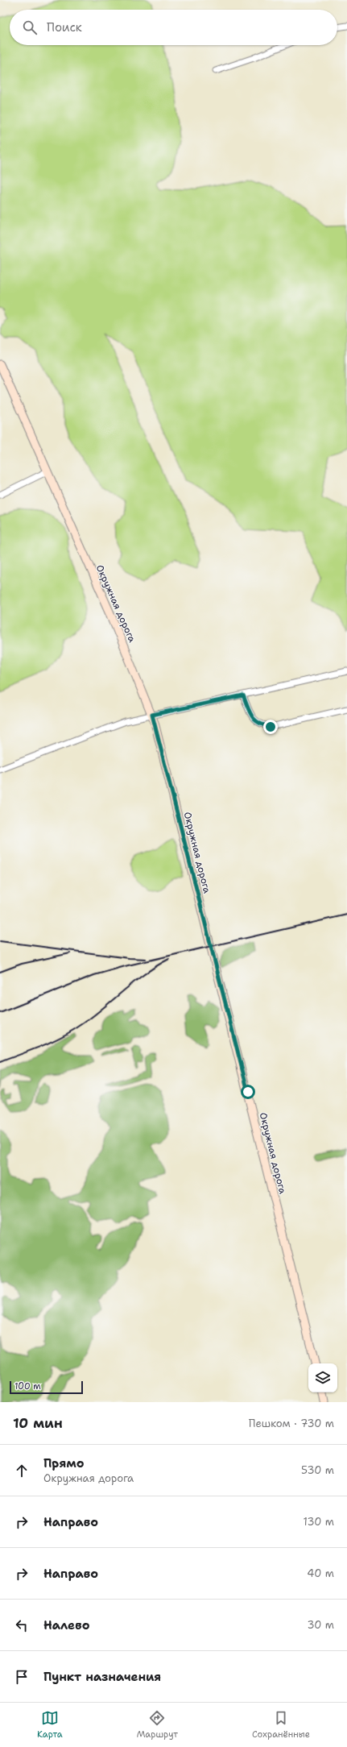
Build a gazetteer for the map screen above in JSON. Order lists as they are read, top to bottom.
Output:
{
  "streets": {
    "main road": ["Окружная дорога"]
  },
  "scale_bar": "100 m",
  "page": {
    "search": "Поиск",
    "scale": "100 m",
    "heading": ["10 мин", "Пешком · 730 m"],
    "list": [
      ["Прямо", "Окружная дорога", "530 m"],
      ["Направо", "130 m"],
      ["Направо", "40 m"],
      ["Налево", "30 m"],
      "Пункт назначения"
    ],
    "nav": ["Карта", "Маршрут", "Сохранённые"]
  }
}
